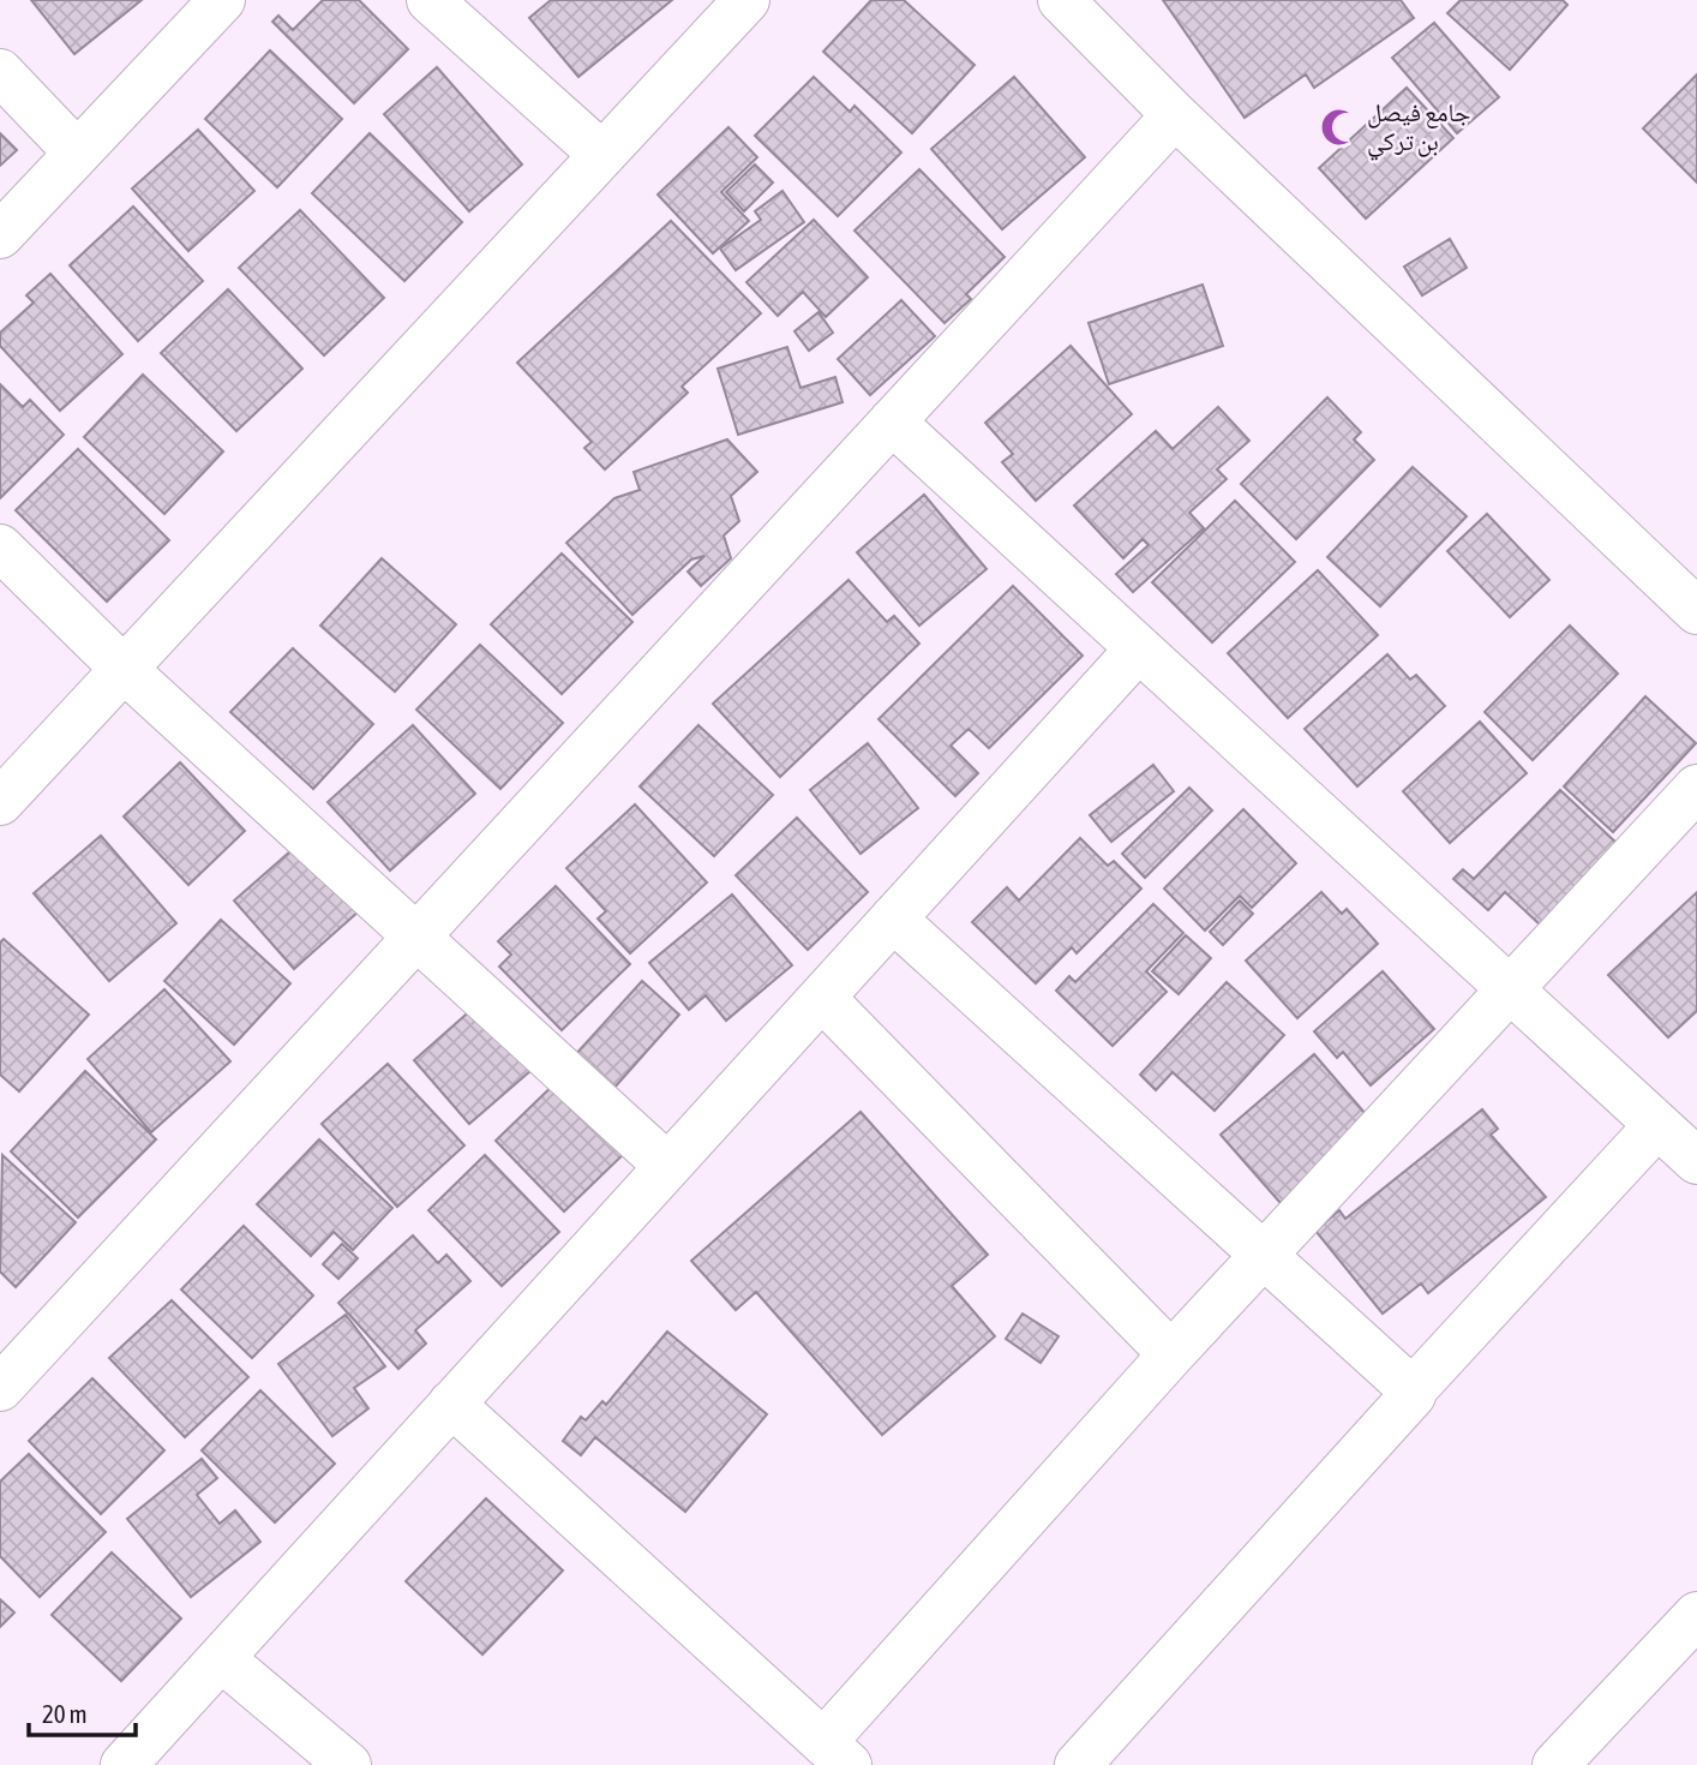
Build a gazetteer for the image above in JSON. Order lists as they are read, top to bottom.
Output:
{
  "places": {
    "mosque": ["جامع فيصل بن تركي"]
  },
  "scale_bar": "20 m"
}
